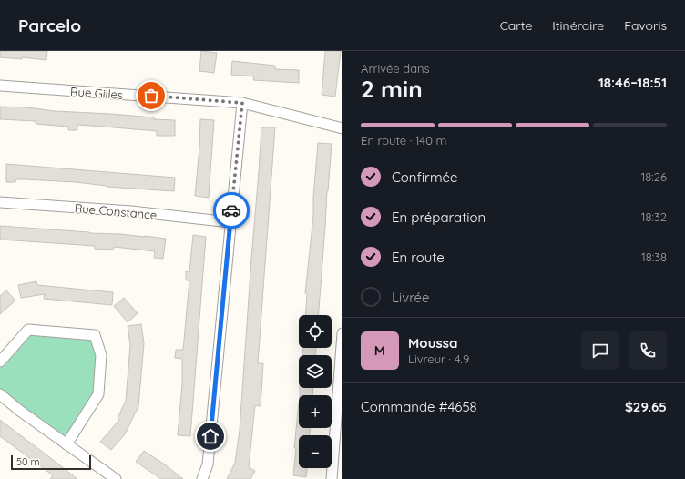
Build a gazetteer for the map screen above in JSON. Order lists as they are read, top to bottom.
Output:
{
  "streets": {
    "street": ["Rue Gilles", "Rue Constance"]
  },
  "scale_bar": "50 m",
  "page": {
    "header": "Parcelo",
    "nav": ["Carte", "Itinéraire", "Favoris"],
    "heading": ["2 min", "Arrivée dans", "18:46–18:51"],
    "panel": [
      "Moussa",
      "Livreur · 4.9",
      "Commande #4658",
      "$29.65"
    ],
    "bar": "En route · 140 m",
    "list": [
      ["Confirmée", "18:26"],
      ["En préparation", "18:32"],
      ["En route", "18:38"],
      "Livrée"
    ],
    "map_buttons": ["+", "−"],
    "round": "M",
    "scale": "50 m"
  }
}
